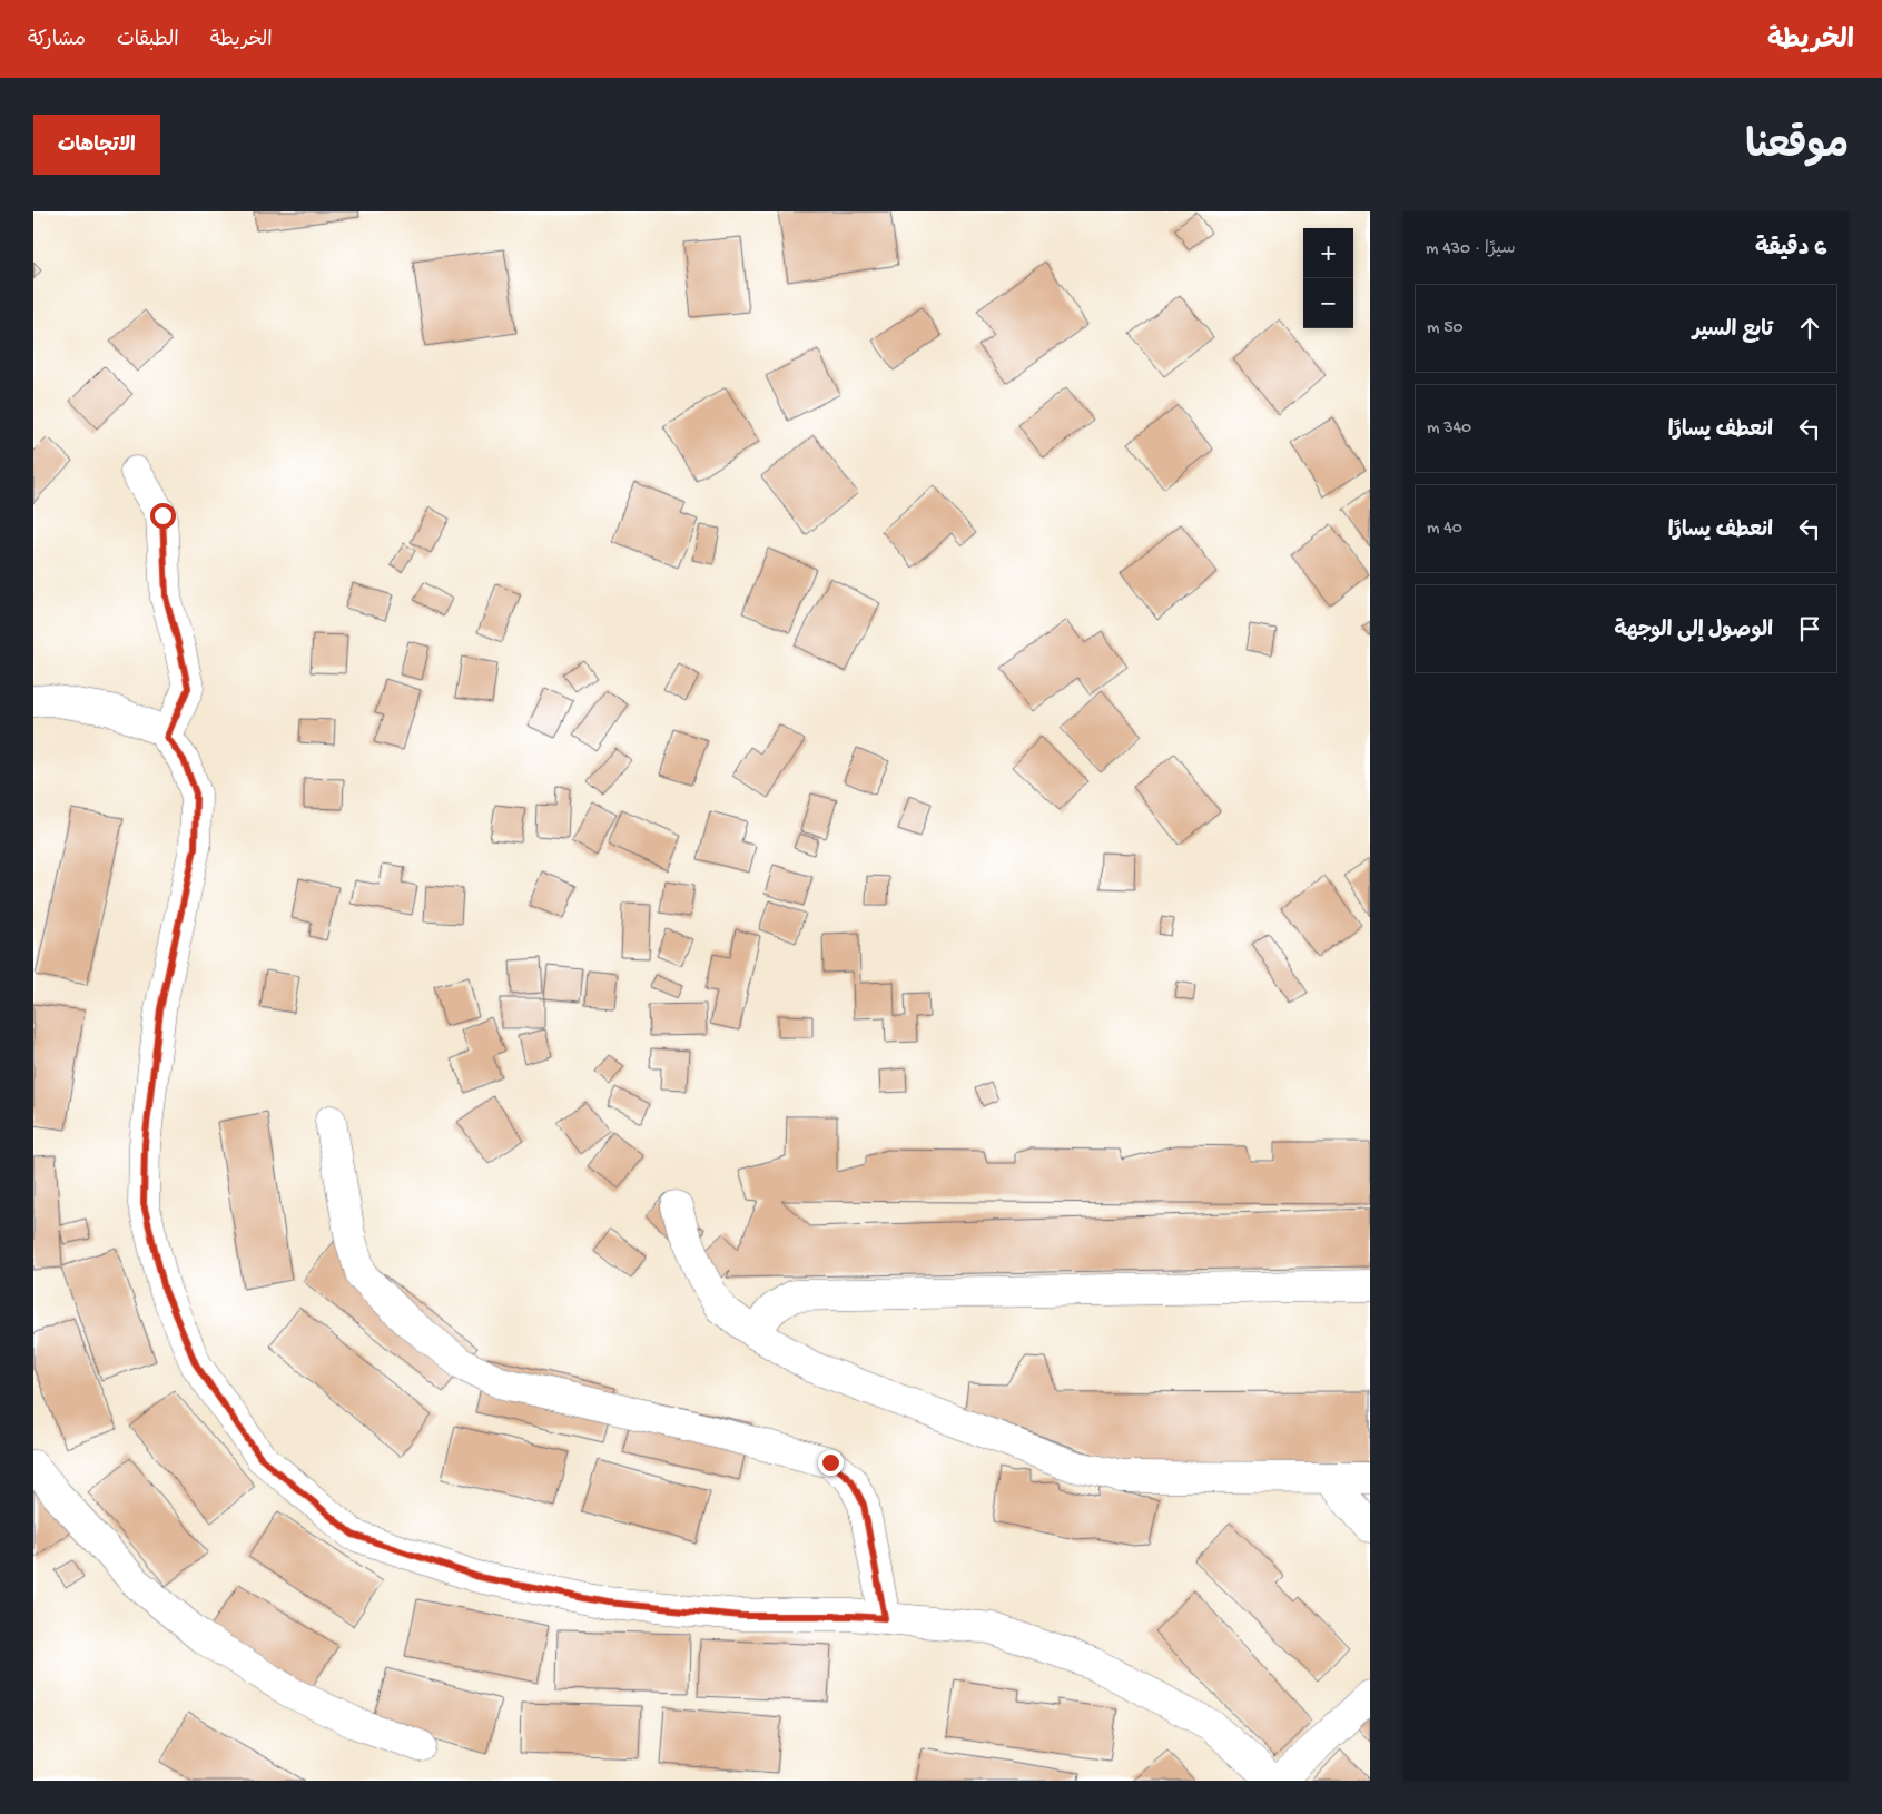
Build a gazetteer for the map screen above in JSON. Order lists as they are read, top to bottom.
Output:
{
  "page": {
    "header": "الخريطة",
    "nav": ["الخريطة", "الطبقات", "مشاركة"],
    "title": "موقعنا",
    "buttons": "الاتجاهات",
    "heading": ["6 دقيقة", "سيرًا · 430 m"],
    "map_buttons": ["+", "−"],
    "list": [
      ["تابع السير", "50 m"],
      ["انعطف يسارًا", "340 m"],
      ["انعطف يسارًا", "40 m"],
      "الوصول إلى الوجهة"
    ]
  }
}
